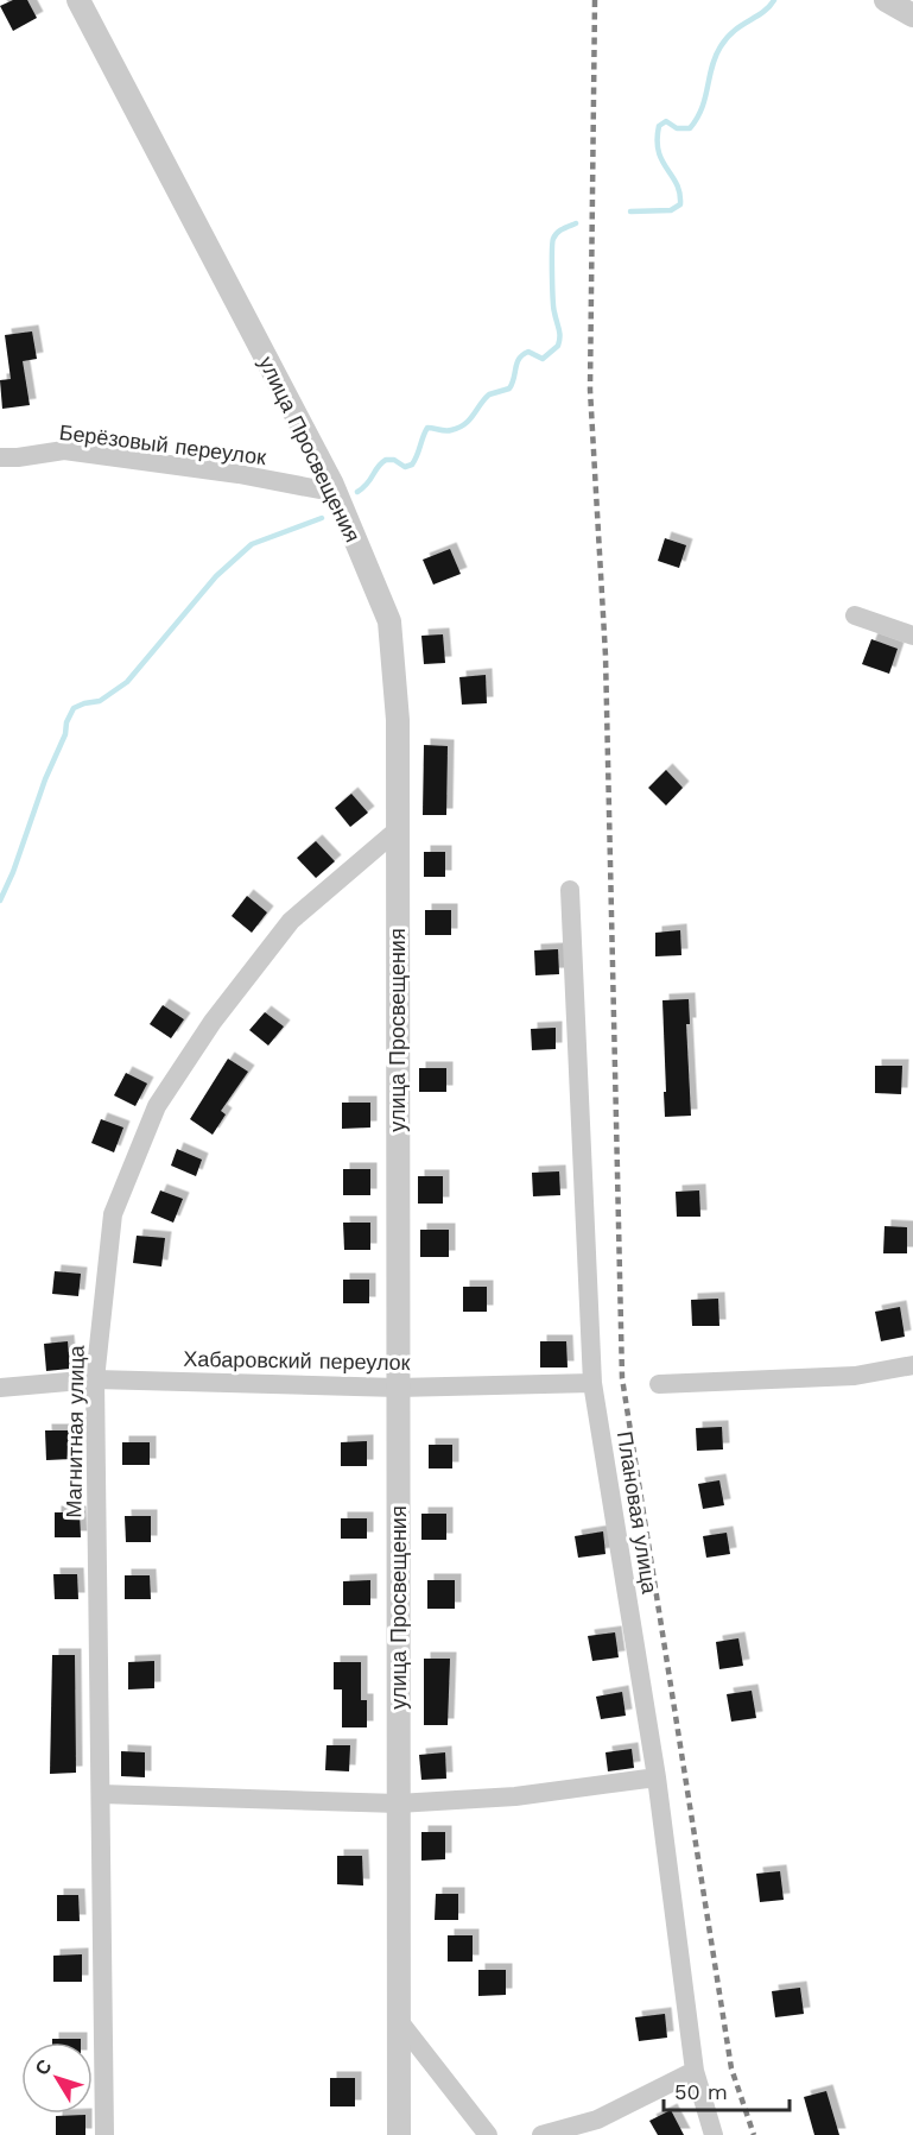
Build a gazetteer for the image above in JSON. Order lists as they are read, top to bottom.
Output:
{
  "streets": {
    "street": [
      "Берёзовый переулок",
      "улица Просвещения",
      "Хабаровский переулок",
      "Магнитная улица",
      "Плановая улица"
    ]
  },
  "crossings": [
    ["улица Просвещения", "Хабаровский переулок"],
    ["улица Просвещения", "Магнитная улица"],
    ["Хабаровский переулок", "Магнитная улица"],
    ["Хабаровский переулок", "Плановая улица"]
  ],
  "scale_bar": "50 m",
  "north": "top left"
}
